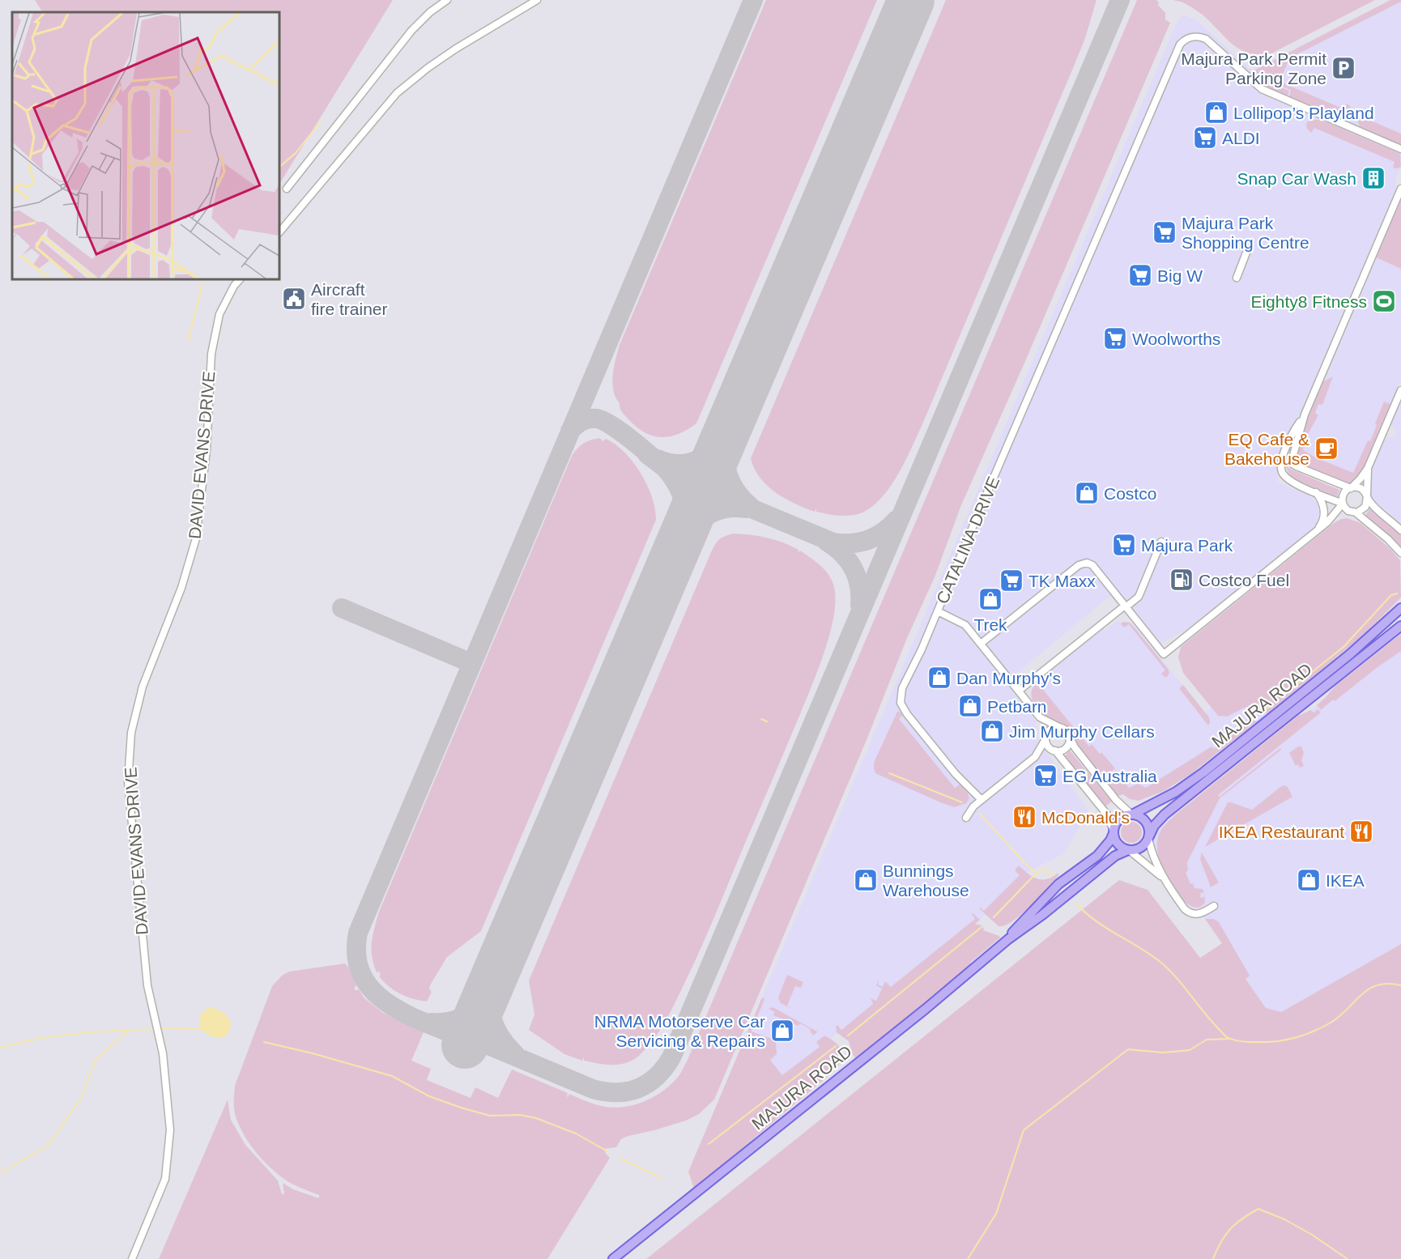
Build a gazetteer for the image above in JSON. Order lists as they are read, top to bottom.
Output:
{
  "streets": {
    "main road": ["MAJURA ROAD"],
    "street": ["DAVID EVANS DRIVE", "CATALINA DRIVE"]
  },
  "places": {
    "parking": ["Majura Park Permit Parking Zone"],
    "shop": [
      "Lollipop’s Playland",
      "Costco",
      "Trek",
      "Dan Murphy's",
      "Petbarn",
      "Jim Murphy Cellars",
      "Bunnings Warehouse",
      "IKEA",
      "NRMA Motorserve Car Servicing & Repairs"
    ],
    "supermarket": [
      "ALDI",
      "Majura Park Shopping Centre",
      "Big W",
      "Woolworths",
      "Majura Park",
      "TK Maxx",
      "EG Australia"
    ],
    "building": ["Snap Car Wash"],
    "public building": ["Aircraft fire trainer"],
    "sports": ["Eighty8 Fitness"],
    "cafe": ["EQ Cafe & Bakehouse"],
    "fuel station": ["Costco Fuel"],
    "restaurant": ["McDonald's", "IKEA Restaurant"]
  }
}
